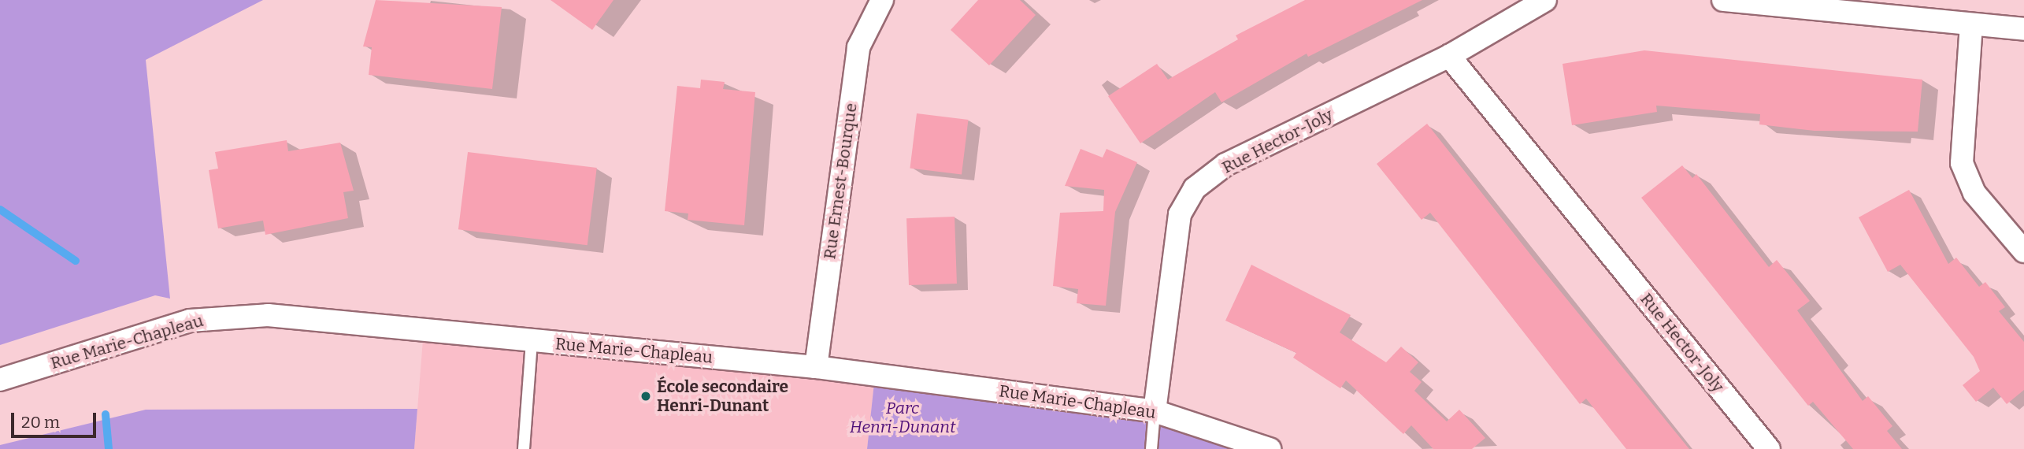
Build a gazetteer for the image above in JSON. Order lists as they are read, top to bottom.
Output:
{
  "streets": {
    "street": ["Rue Hector-Joly", "Rue Ernest-Bourque", "Rue Marie-Chapleau"]
  },
  "crossings": [
    ["Rue Hector-Joly", "Rue Marie-Chapleau"],
    ["Rue Ernest-Bourque", "Rue Marie-Chapleau"]
  ],
  "parks": ["Parc Henri-Dunant"],
  "places": ["École secondaire Henri-Dunant"],
  "scale_bar": "20 m"
}
